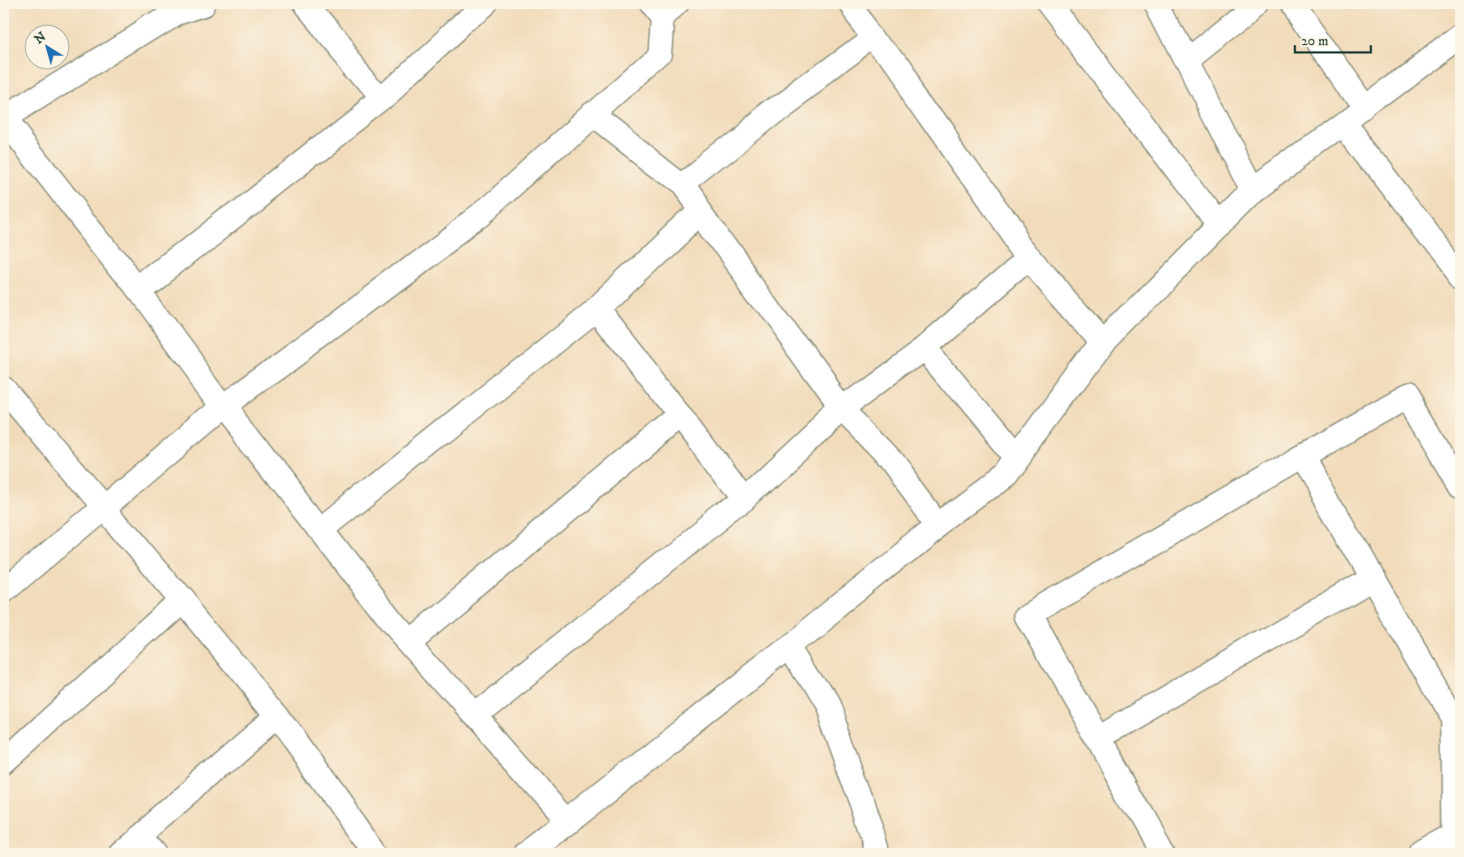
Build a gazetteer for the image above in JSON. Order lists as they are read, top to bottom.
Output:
{
  "scale_bar": "20 m",
  "north": "top left"
}
